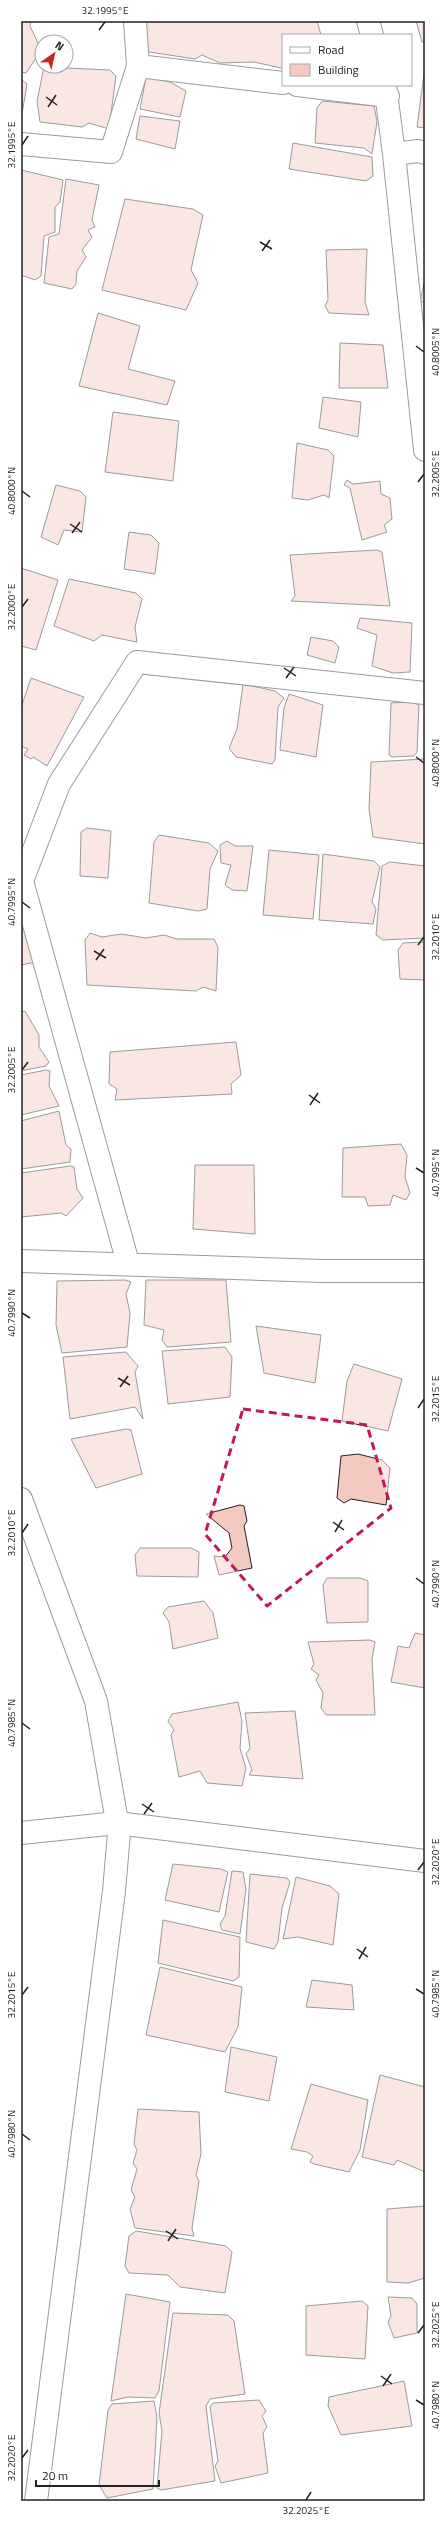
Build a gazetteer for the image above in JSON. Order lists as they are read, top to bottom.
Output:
{
  "legend": ["Road", "Building"],
  "scale_bar": "20 m",
  "north": "top right",
  "coordinates": [
    "32.1995°E",
    "40.8005°N",
    "32.2005°E",
    "40.8000°N",
    "32.2000°E",
    "40.7995°N",
    "32.2010°E",
    "40.7990°N",
    "32.2015°E",
    "40.7985°N",
    "32.2020°E",
    "40.7980°N",
    "32.2025°E"
  ]
}
